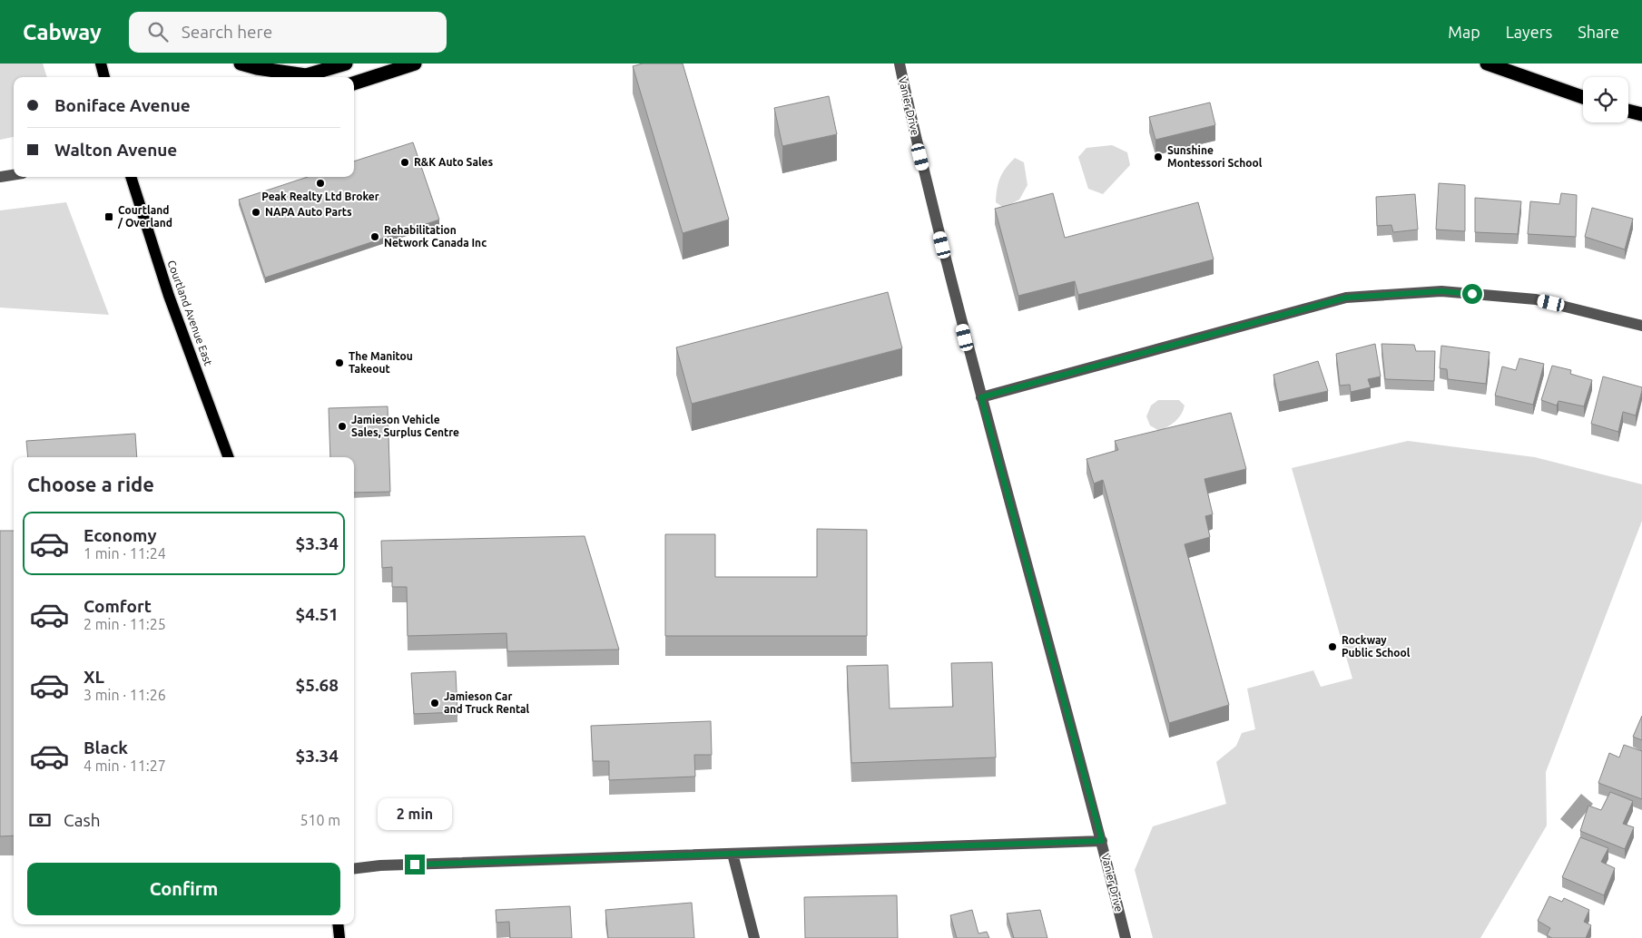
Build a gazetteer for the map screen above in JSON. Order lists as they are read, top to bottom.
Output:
{
  "streets": {
    "main road": ["Courtland Avenue East"],
    "street": ["Vanier Drive"]
  },
  "places": {
    "other": [
      "Sunshine Montessori School",
      "R&K Auto Sales",
      "Peak Realty Ltd Broker",
      "NAPA Auto Parts",
      "Rehabilitation Network Canada Inc",
      "The Manitou Takeout",
      "Jamieson Vehicle Sales, Surplus Centre",
      "Rockway Public School",
      "Jamieson Car and Truck Rental"
    ],
    "transit": ["Courtland / Overland"]
  },
  "page": {
    "header": "Cabway",
    "search": "Search here",
    "nav": ["Map", "Layers", "Share"],
    "banner": ["Boniface Avenue", "Walton Avenue"],
    "heading": "Choose a ride",
    "list": [
      {
        "name": "Economy",
        "note": "1 min · 11:24",
        "value": "$3.34"
      },
      {
        "name": "Comfort",
        "note": "2 min · 11:25",
        "value": "$4.51"
      },
      {
        "name": "XL",
        "note": "3 min · 11:26",
        "value": "$5.68"
      },
      {
        "name": "Black",
        "note": "4 min · 11:27",
        "value": "$3.34"
      }
    ],
    "pay": ["Cash", "510 m"],
    "bubble": "2 min",
    "buttons": "Confirm"
  }
}
